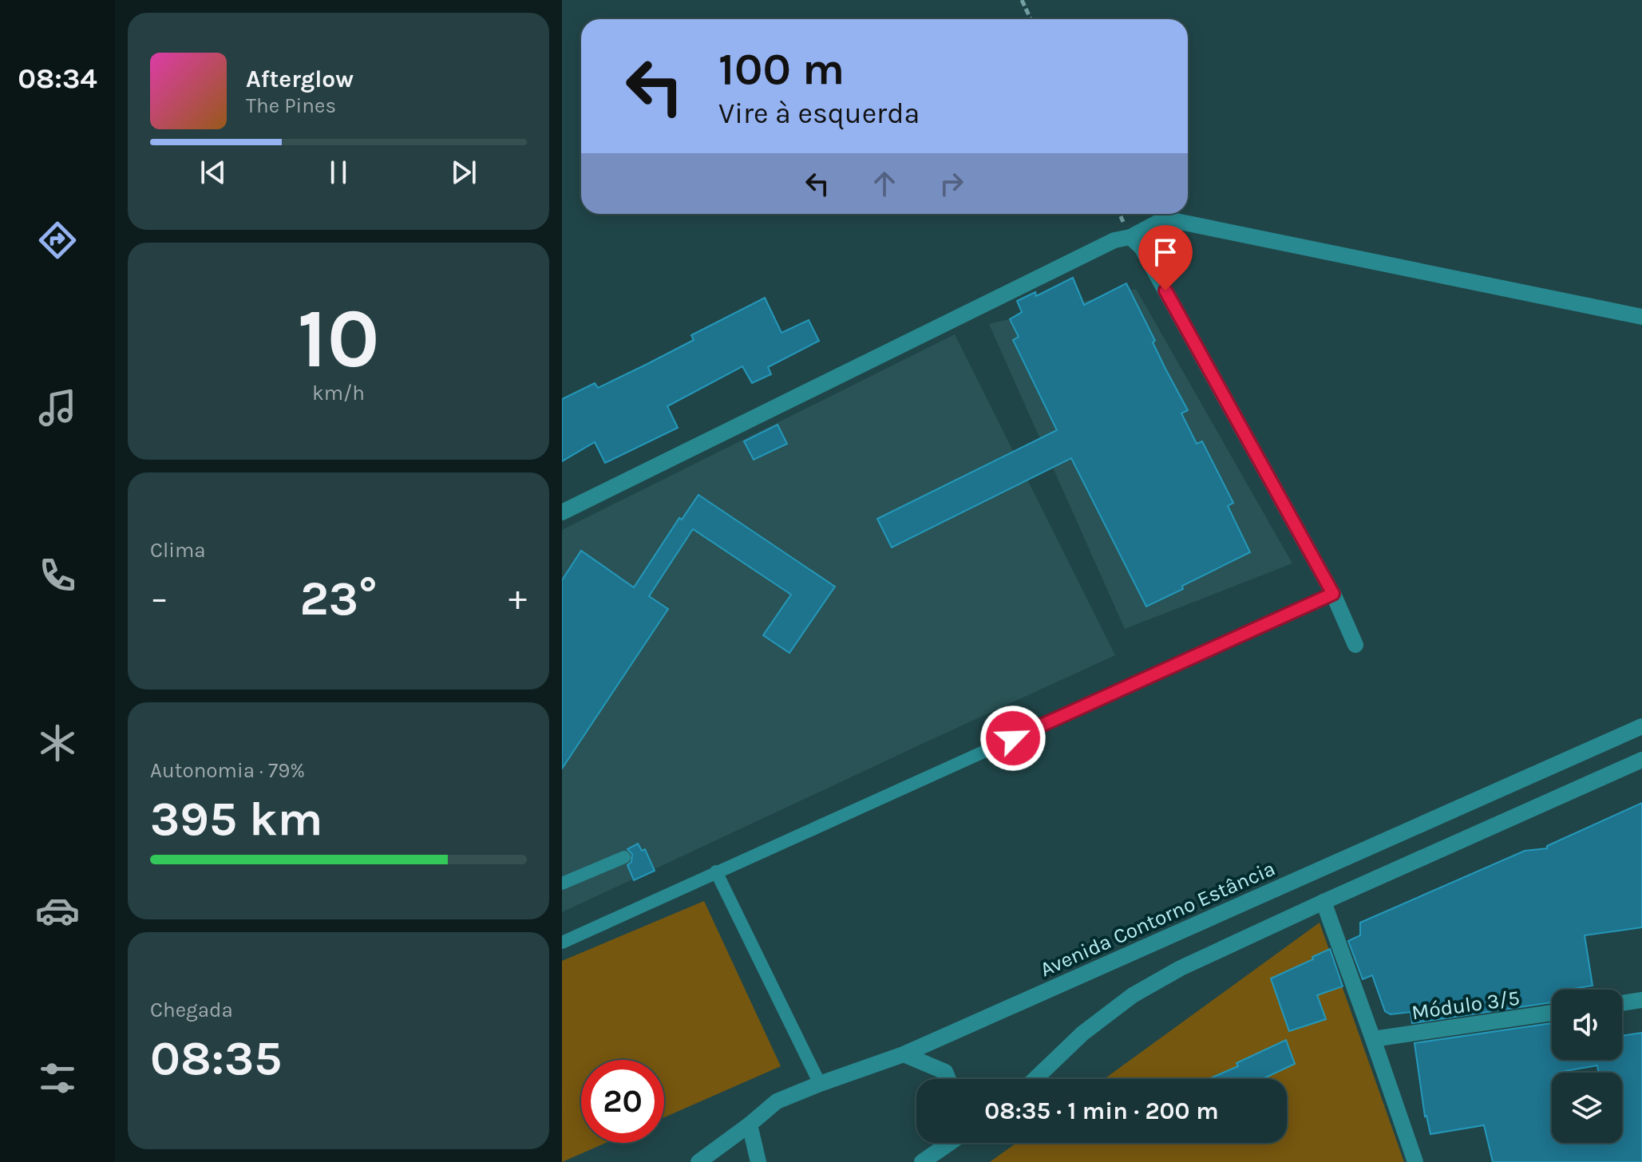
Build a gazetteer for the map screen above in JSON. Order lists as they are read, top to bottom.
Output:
{
  "streets": {
    "street": ["Avenida Contorno Estância", "Módulo 3/5"]
  },
  "page": {
    "tabs": "08:34",
    "turn": ["100 m", "Vire à esquerda"],
    "song": ["Afterglow", "The Pines"],
    "tile": [
      ["10", "km/h"],
      "Clima",
      ["Autonomia · 79%", "395 km"],
      ["Chegada", "08:35"]
    ],
    "heat": ["−", "23°", "+"],
    "limit": "20",
    "trip": "08:35 · 1 min · 200 m"
  }
}
